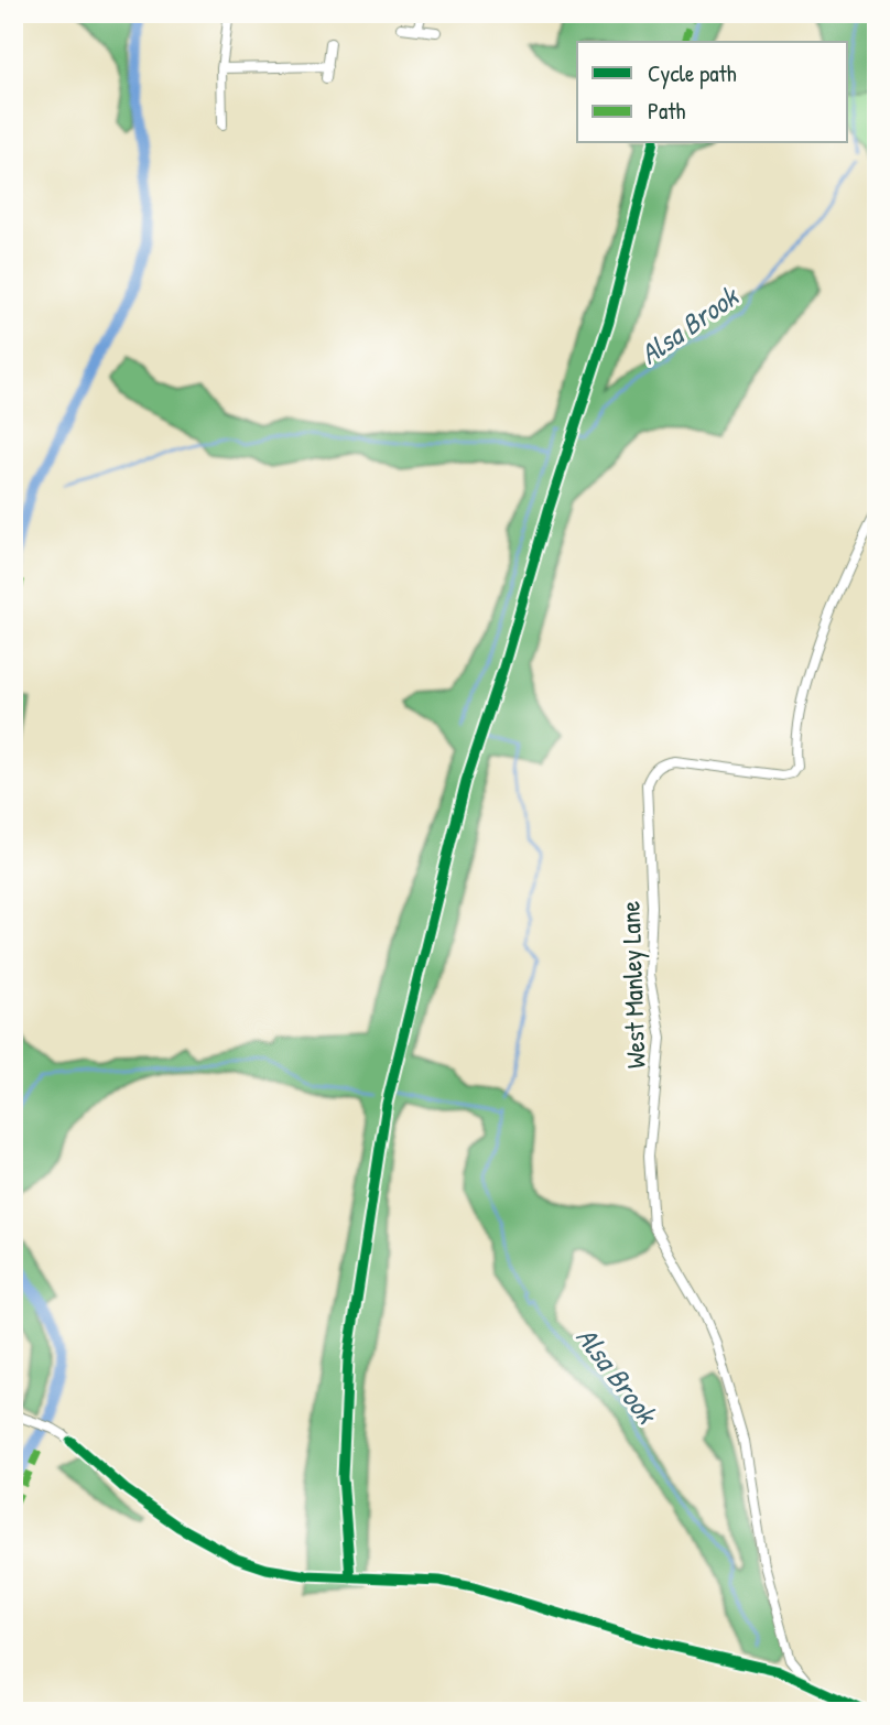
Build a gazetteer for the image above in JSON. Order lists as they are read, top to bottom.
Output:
{
  "streets": {
    "street": ["West Manley Lane"]
  },
  "water": ["Alsa Brook"],
  "legend": ["Cycle path", "Path"]
}
